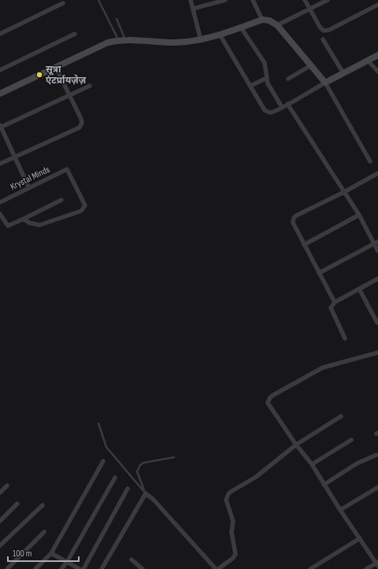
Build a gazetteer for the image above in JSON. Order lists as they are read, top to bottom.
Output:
{
  "streets": {
    "street": ["Krystal Minds"]
  },
  "places": ["सूत्रा एंटर्प्रायज़ेज़"],
  "scale_bar": "100 m"
}
